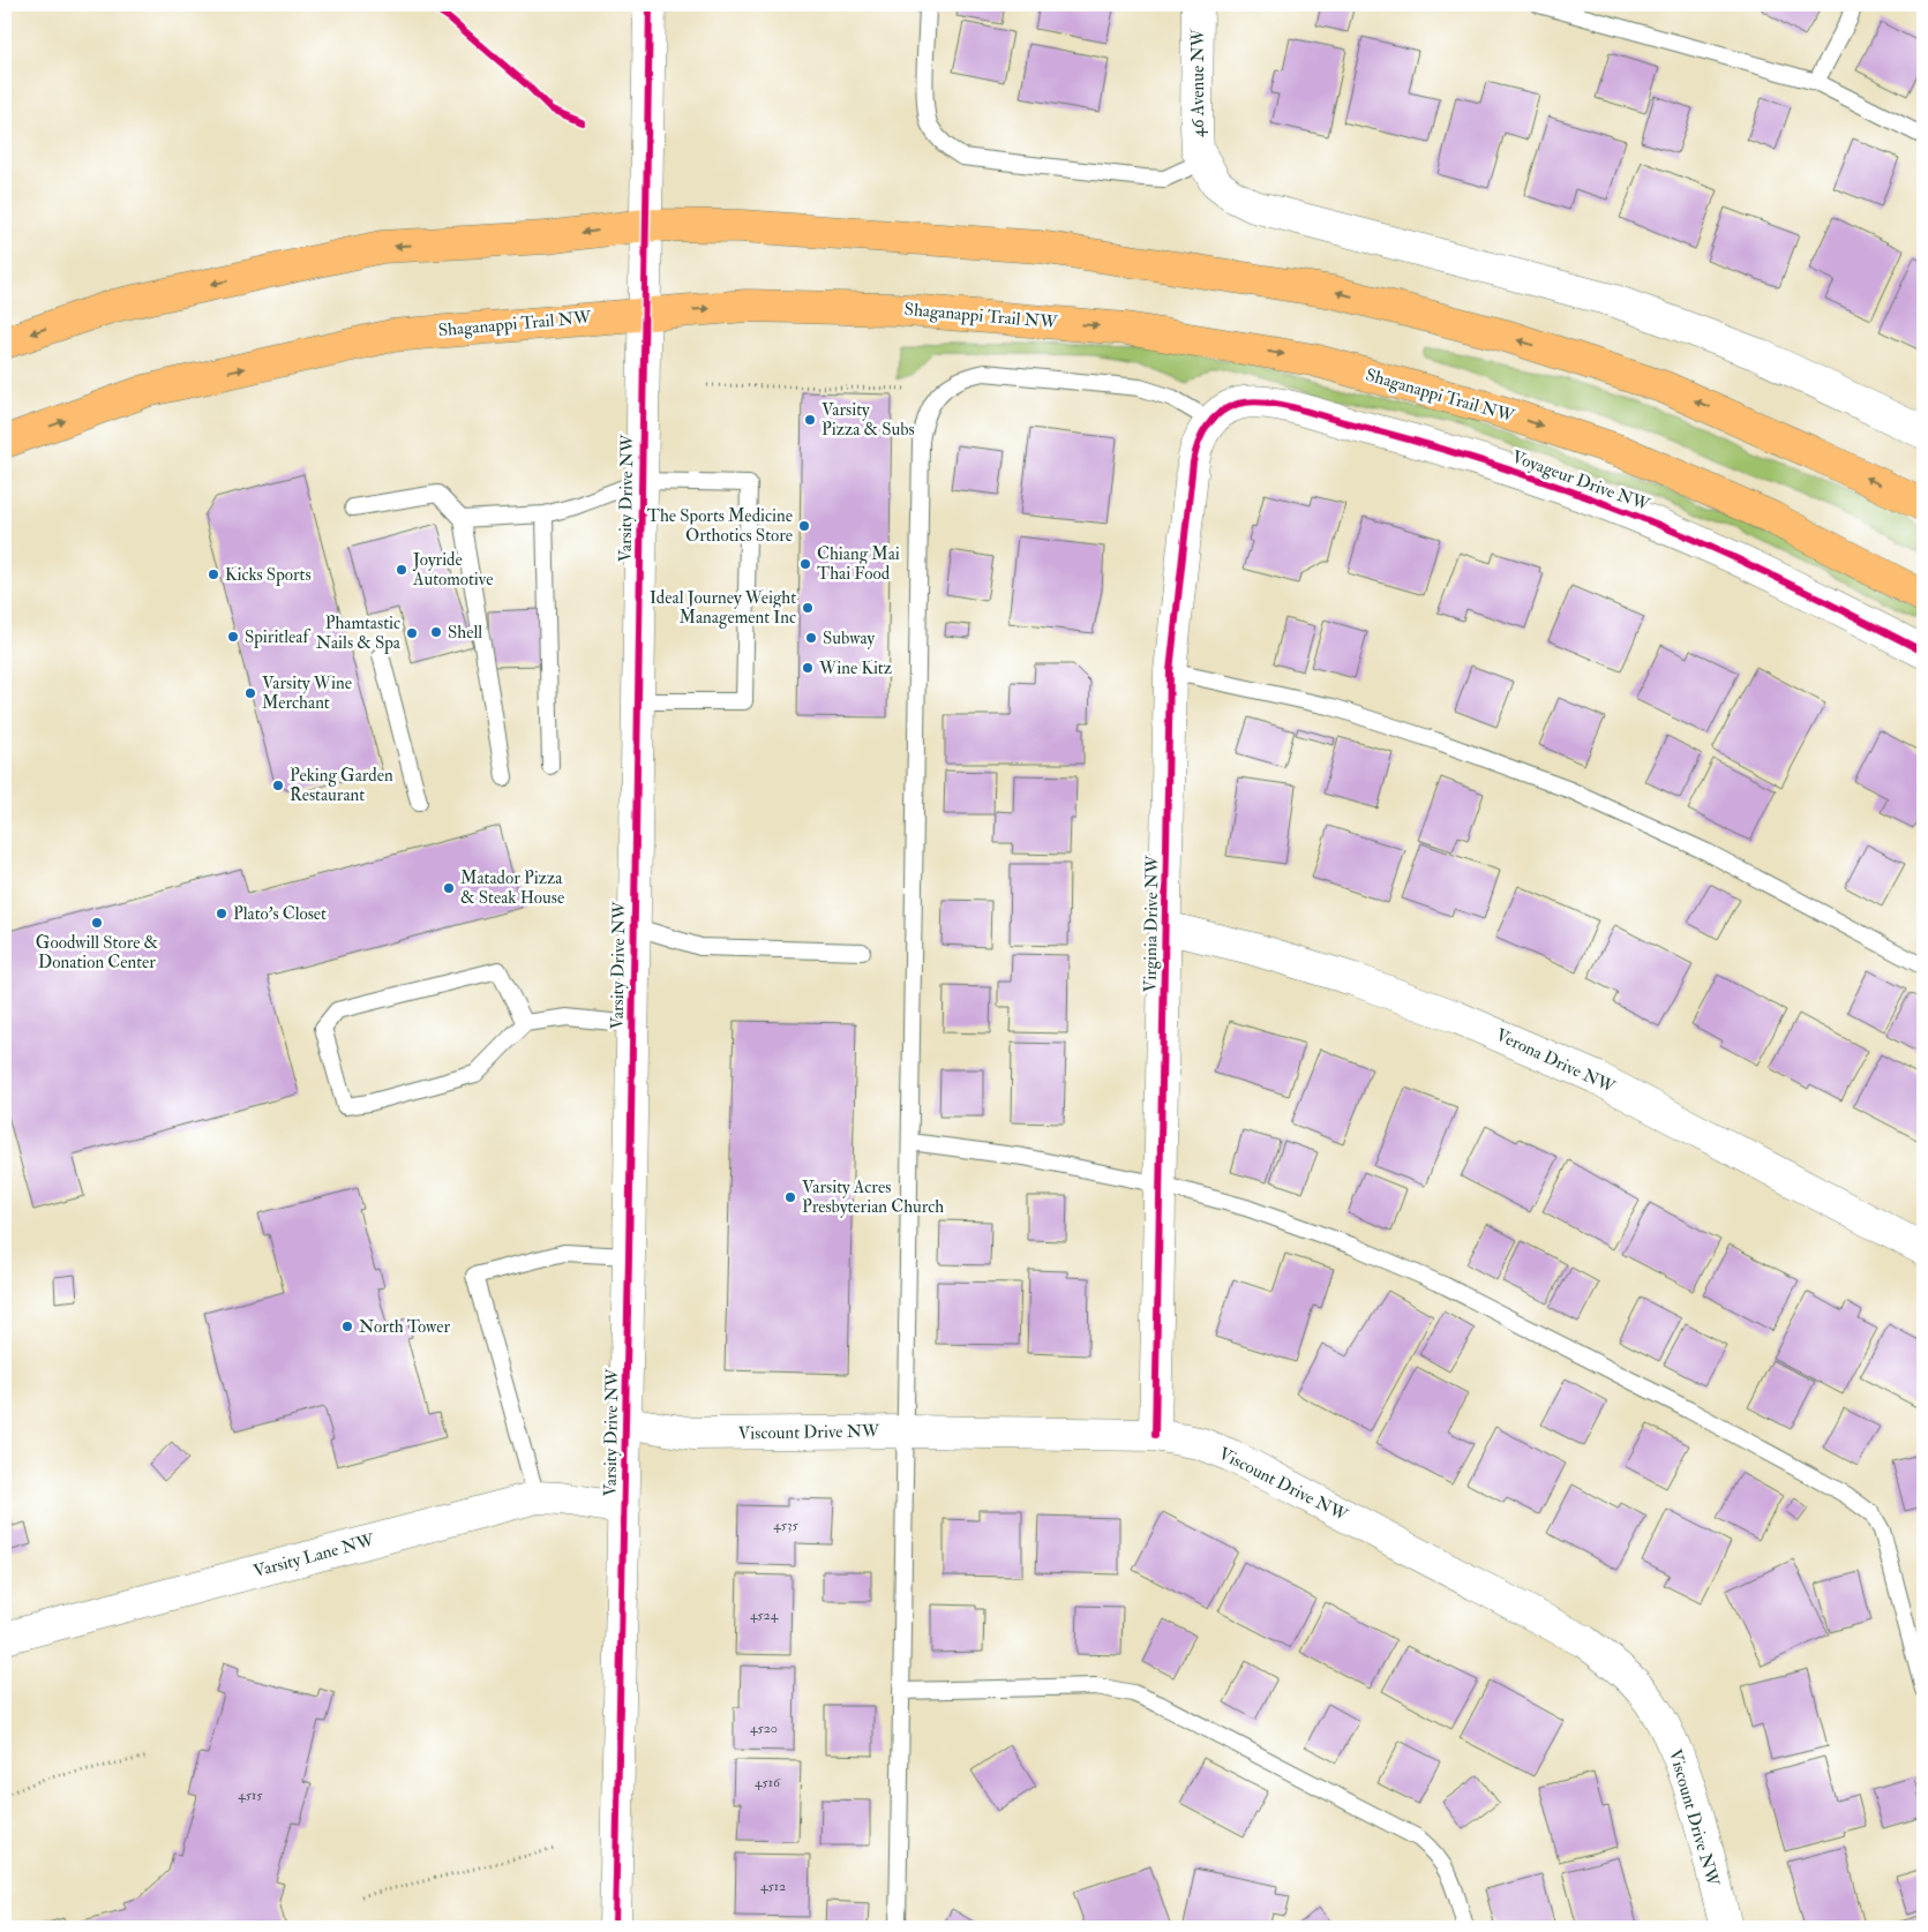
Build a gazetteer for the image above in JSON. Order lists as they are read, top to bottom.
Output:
{
  "streets": {
    "main road": ["Shaganappi Trail NW"],
    "street": [
      "46 Avenue NW",
      "Voyageur Drive NW",
      "Varsity Drive NW",
      "Virginia Drive NW",
      "Verona Drive NW",
      "Viscount Drive NW",
      "Varsity Lane NW"
    ]
  },
  "crossings": [
    ["Shaganappi Trail NW", "Varsity Drive NW"],
    ["Voyageur Drive NW", "Virginia Drive NW"],
    ["Varsity Drive NW", "Viscount Drive NW"],
    ["Varsity Drive NW", "Varsity Lane NW"],
    ["Virginia Drive NW", "Verona Drive NW"],
    ["Virginia Drive NW", "Viscount Drive NW"]
  ],
  "places": [
    "Varsity Pizza & Subs",
    "The Sports Medicine Orthotics Store",
    "Chiang Mai Thai Food",
    "Joyride Automotive",
    "Kicks Sports",
    "Ideal Journey Weight Management Inc",
    "Shell",
    "Phamtastic Nails & Spa",
    "Spiritleaf",
    "Subway",
    "Wine Kitz",
    "Varsity Wine Merchant",
    "Peking Garden Restaurant",
    "Matador Pizza & Steak House",
    "Plato's Closet",
    "Goodwill Store & Donation Center",
    "Varsity Acres Presbyterian Church",
    "North Tower"
  ],
  "house_numbers": [
    "4535",
    "4524",
    "4520",
    "4516",
    "4515",
    "4512"
  ]
}
